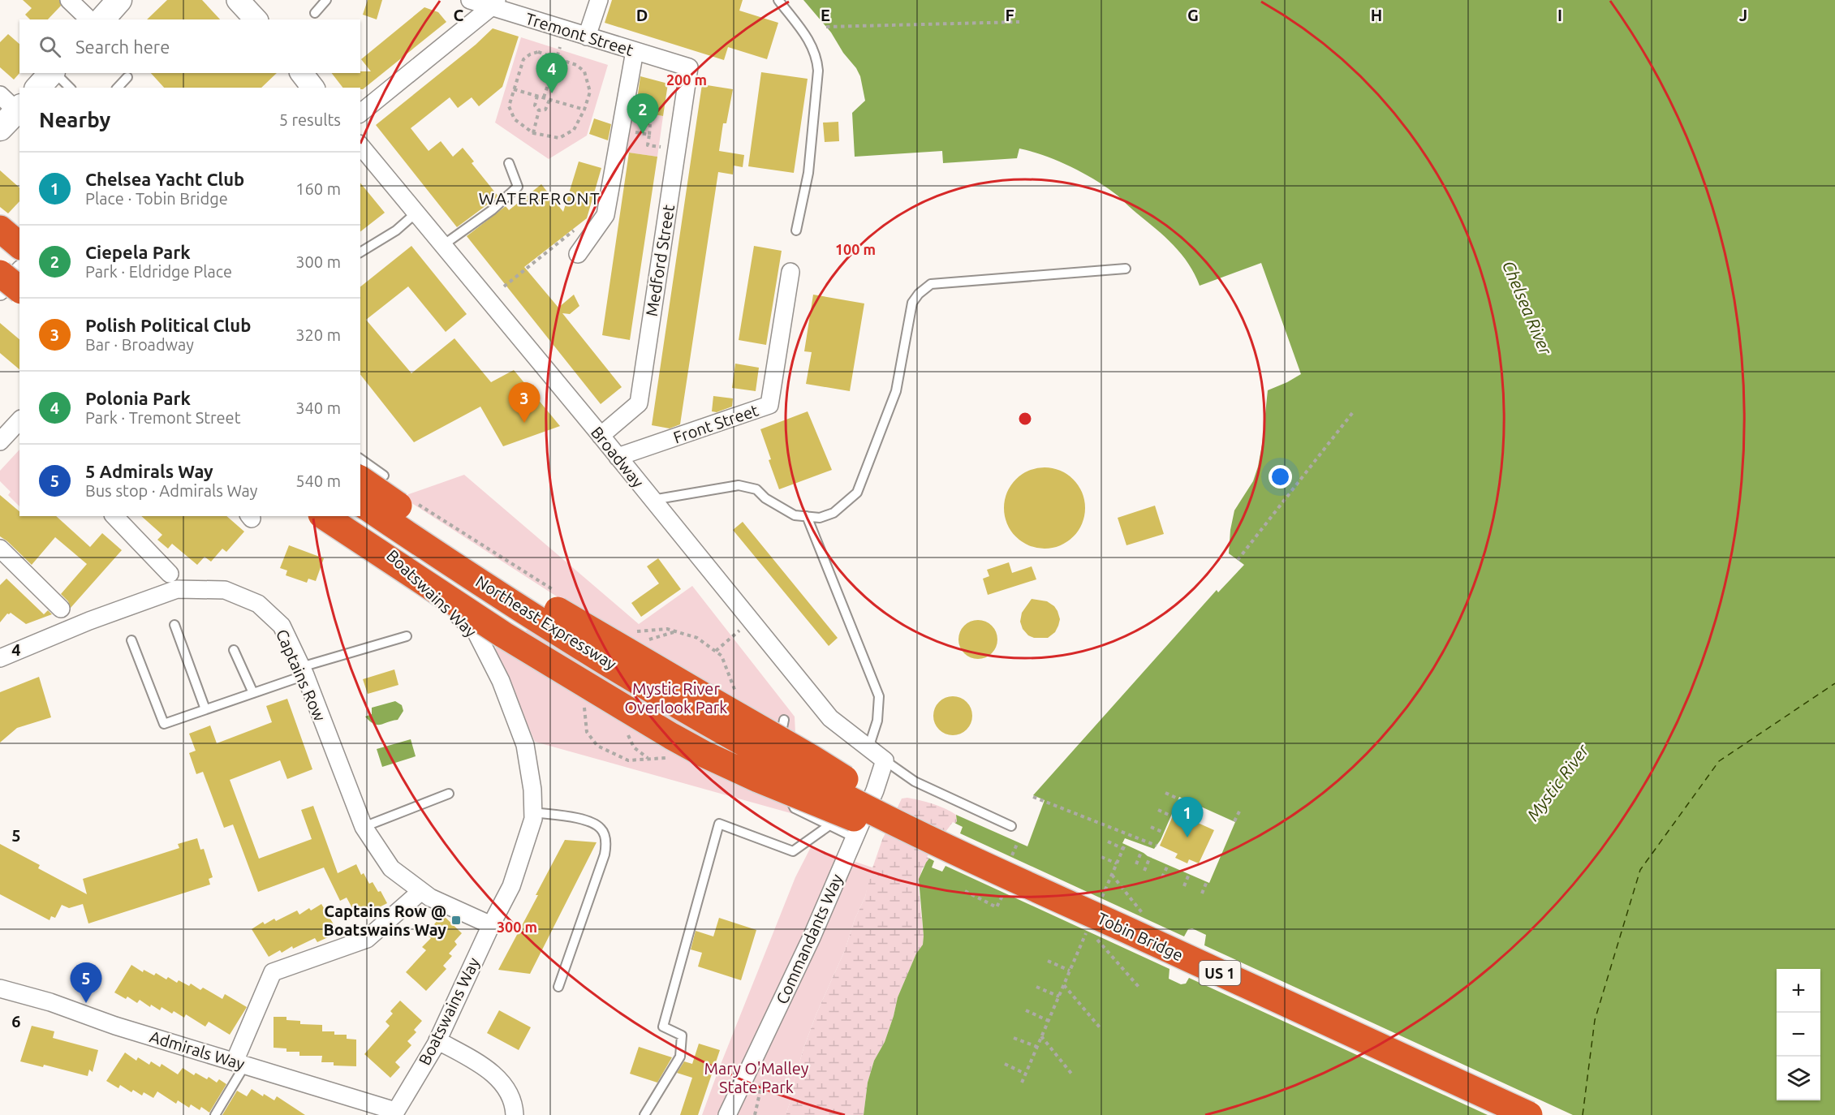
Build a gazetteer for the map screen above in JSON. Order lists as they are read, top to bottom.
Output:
{
  "streets": {
    "highway": ["Northeast Expressway", "Tobin Bridge", "US 1"],
    "street": [
      "Tremont Street",
      "Medford Street",
      "Front Street",
      "Broadway",
      "Boatswains Way",
      "Captains Row",
      "Commandants Way",
      "Admirals Way"
    ]
  },
  "crossings": [
    ["Tremont Street", "Medford Street"],
    ["Medford Street", "Broadway"],
    ["Front Street", "Broadway"],
    ["Broadway", "Commandants Way"],
    ["Boatswains Way", "Captains Row"],
    ["Boatswains Way", "Admirals Way"],
    ["Northeast Expressway", "Tobin Bridge"]
  ],
  "districts": ["WATERFRONT"],
  "water": ["Chelsea River", "Mystic River"],
  "parks": ["Mystic River Overlook Park", "Mary O'Malley State Park"],
  "places": {
    "transit": ["Captains Row @ Boatswains Way"]
  },
  "page": {
    "search": "Search here",
    "pins": [
      "4",
      "2",
      "3",
      "1",
      "5"
    ],
    "heading": ["Nearby", "5 results"],
    "list": [
      {
        "mark": "1",
        "name": "Chelsea Yacht Club",
        "note": "Place · Tobin Bridge",
        "value": "160 m"
      },
      {
        "mark": "2",
        "name": "Ciepela Park",
        "note": "Park · Eldridge Place",
        "value": "300 m"
      },
      {
        "mark": "3",
        "name": "Polish Political Club",
        "note": "Bar · Broadway",
        "value": "320 m"
      },
      {
        "mark": "4",
        "name": "Polonia Park",
        "note": "Park · Tremont Street",
        "value": "340 m"
      },
      {
        "mark": "5",
        "name": "5 Admirals Way",
        "note": "Bus stop · Admirals Way",
        "value": "540 m"
      }
    ],
    "map_buttons": ["+", "−"]
  },
  "grid": {
    "columns": [
      "C",
      "D",
      "E",
      "F",
      "G",
      "H",
      "I",
      "J"
    ],
    "rows": ["4", "5", "6"]
  },
  "rings": ["200 m", "100 m", "300 m"]
}
